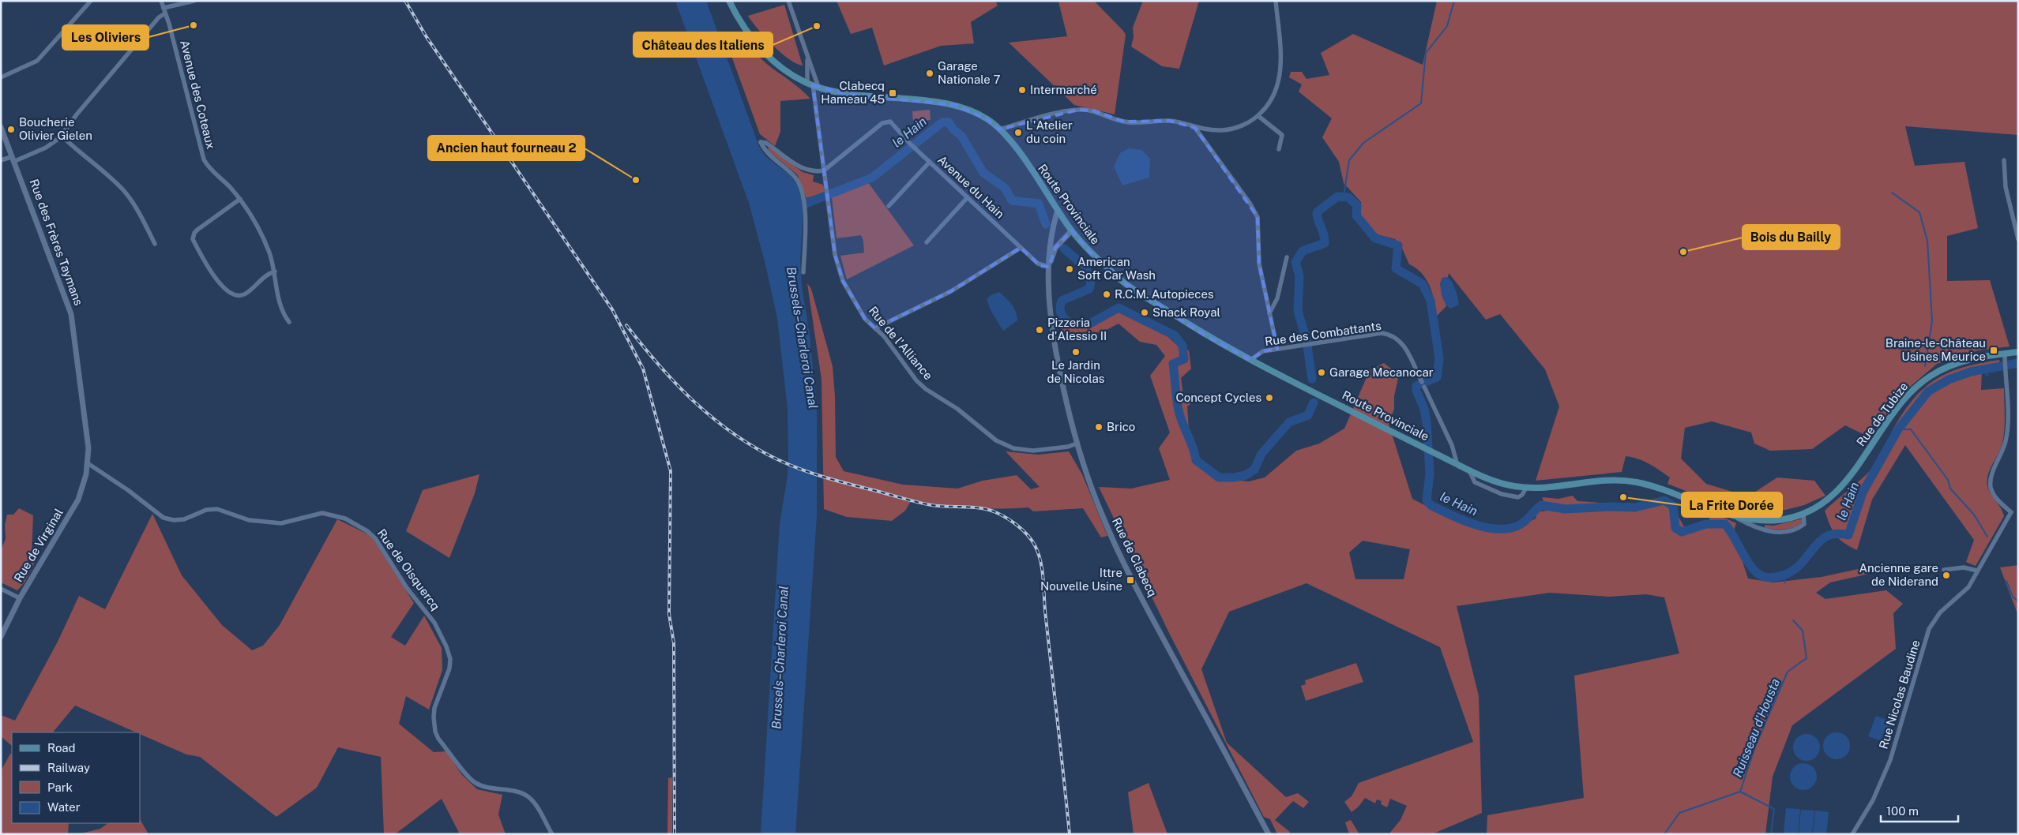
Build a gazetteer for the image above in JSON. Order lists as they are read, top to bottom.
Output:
{
  "streets": {
    "main road": ["Route Provinciale", "Rue de Tubize"],
    "street": [
      "Avenue des Coteaux",
      "Avenue du Hain",
      "Rue des Frères Taymans",
      "Rue des Combattants",
      "Rue de l'Alliance",
      "Rue de Virginal",
      "Rue de Clabecq",
      "Rue de Oisquercq",
      "Rue Nicolas Baudine"
    ]
  },
  "crossings": [
    ["Avenue du Hain", "Rue de l'Alliance"],
    ["Avenue du Hain", "Rue de Clabecq"],
    ["Route Provinciale", "Rue des Combattants"],
    ["Route Provinciale", "Rue de l'Alliance"],
    ["Route Provinciale", "Rue de Tubize"],
    ["Route Provinciale", "Rue de Clabecq"],
    ["Rue des Frères Taymans", "Rue de Virginal"],
    ["Rue des Frères Taymans", "Rue de Oisquercq"],
    ["Rue de l'Alliance", "Rue de Clabecq"],
    ["Rue de Virginal", "Rue de Oisquercq"]
  ],
  "water": ["le Hain", "Brussels–Charleroi Canal", "Ruisseau d'Housta"],
  "places": {
    "other": [
      "Les Oliviers",
      "Château des Italiens",
      "Garage Nationale 7",
      "Intermarché",
      "Boucherie Olivier Gielen",
      "L'Atelier du coin",
      "Ancien haut fourneau 2",
      "Bois du Bailly",
      "American Soft Car Wash",
      "R.C.M. Autopieces",
      "Snack Royal",
      "Pizzeria d'Alessio II",
      "Le Jardin de Nicolas",
      "Garage Mecanocar",
      "Concept Cycles",
      "Brico",
      "La Frite Dorée",
      "Ancienne gare de Niderand"
    ],
    "transit": ["Clabecq Hameau 45", "Braine-le-Château Usines Meurice", "Ittre Nouvelle Usine"]
  },
  "legend": [
    "Road",
    "Railway",
    "Park",
    "Water"
  ],
  "scale_bar": "100 m"
}
